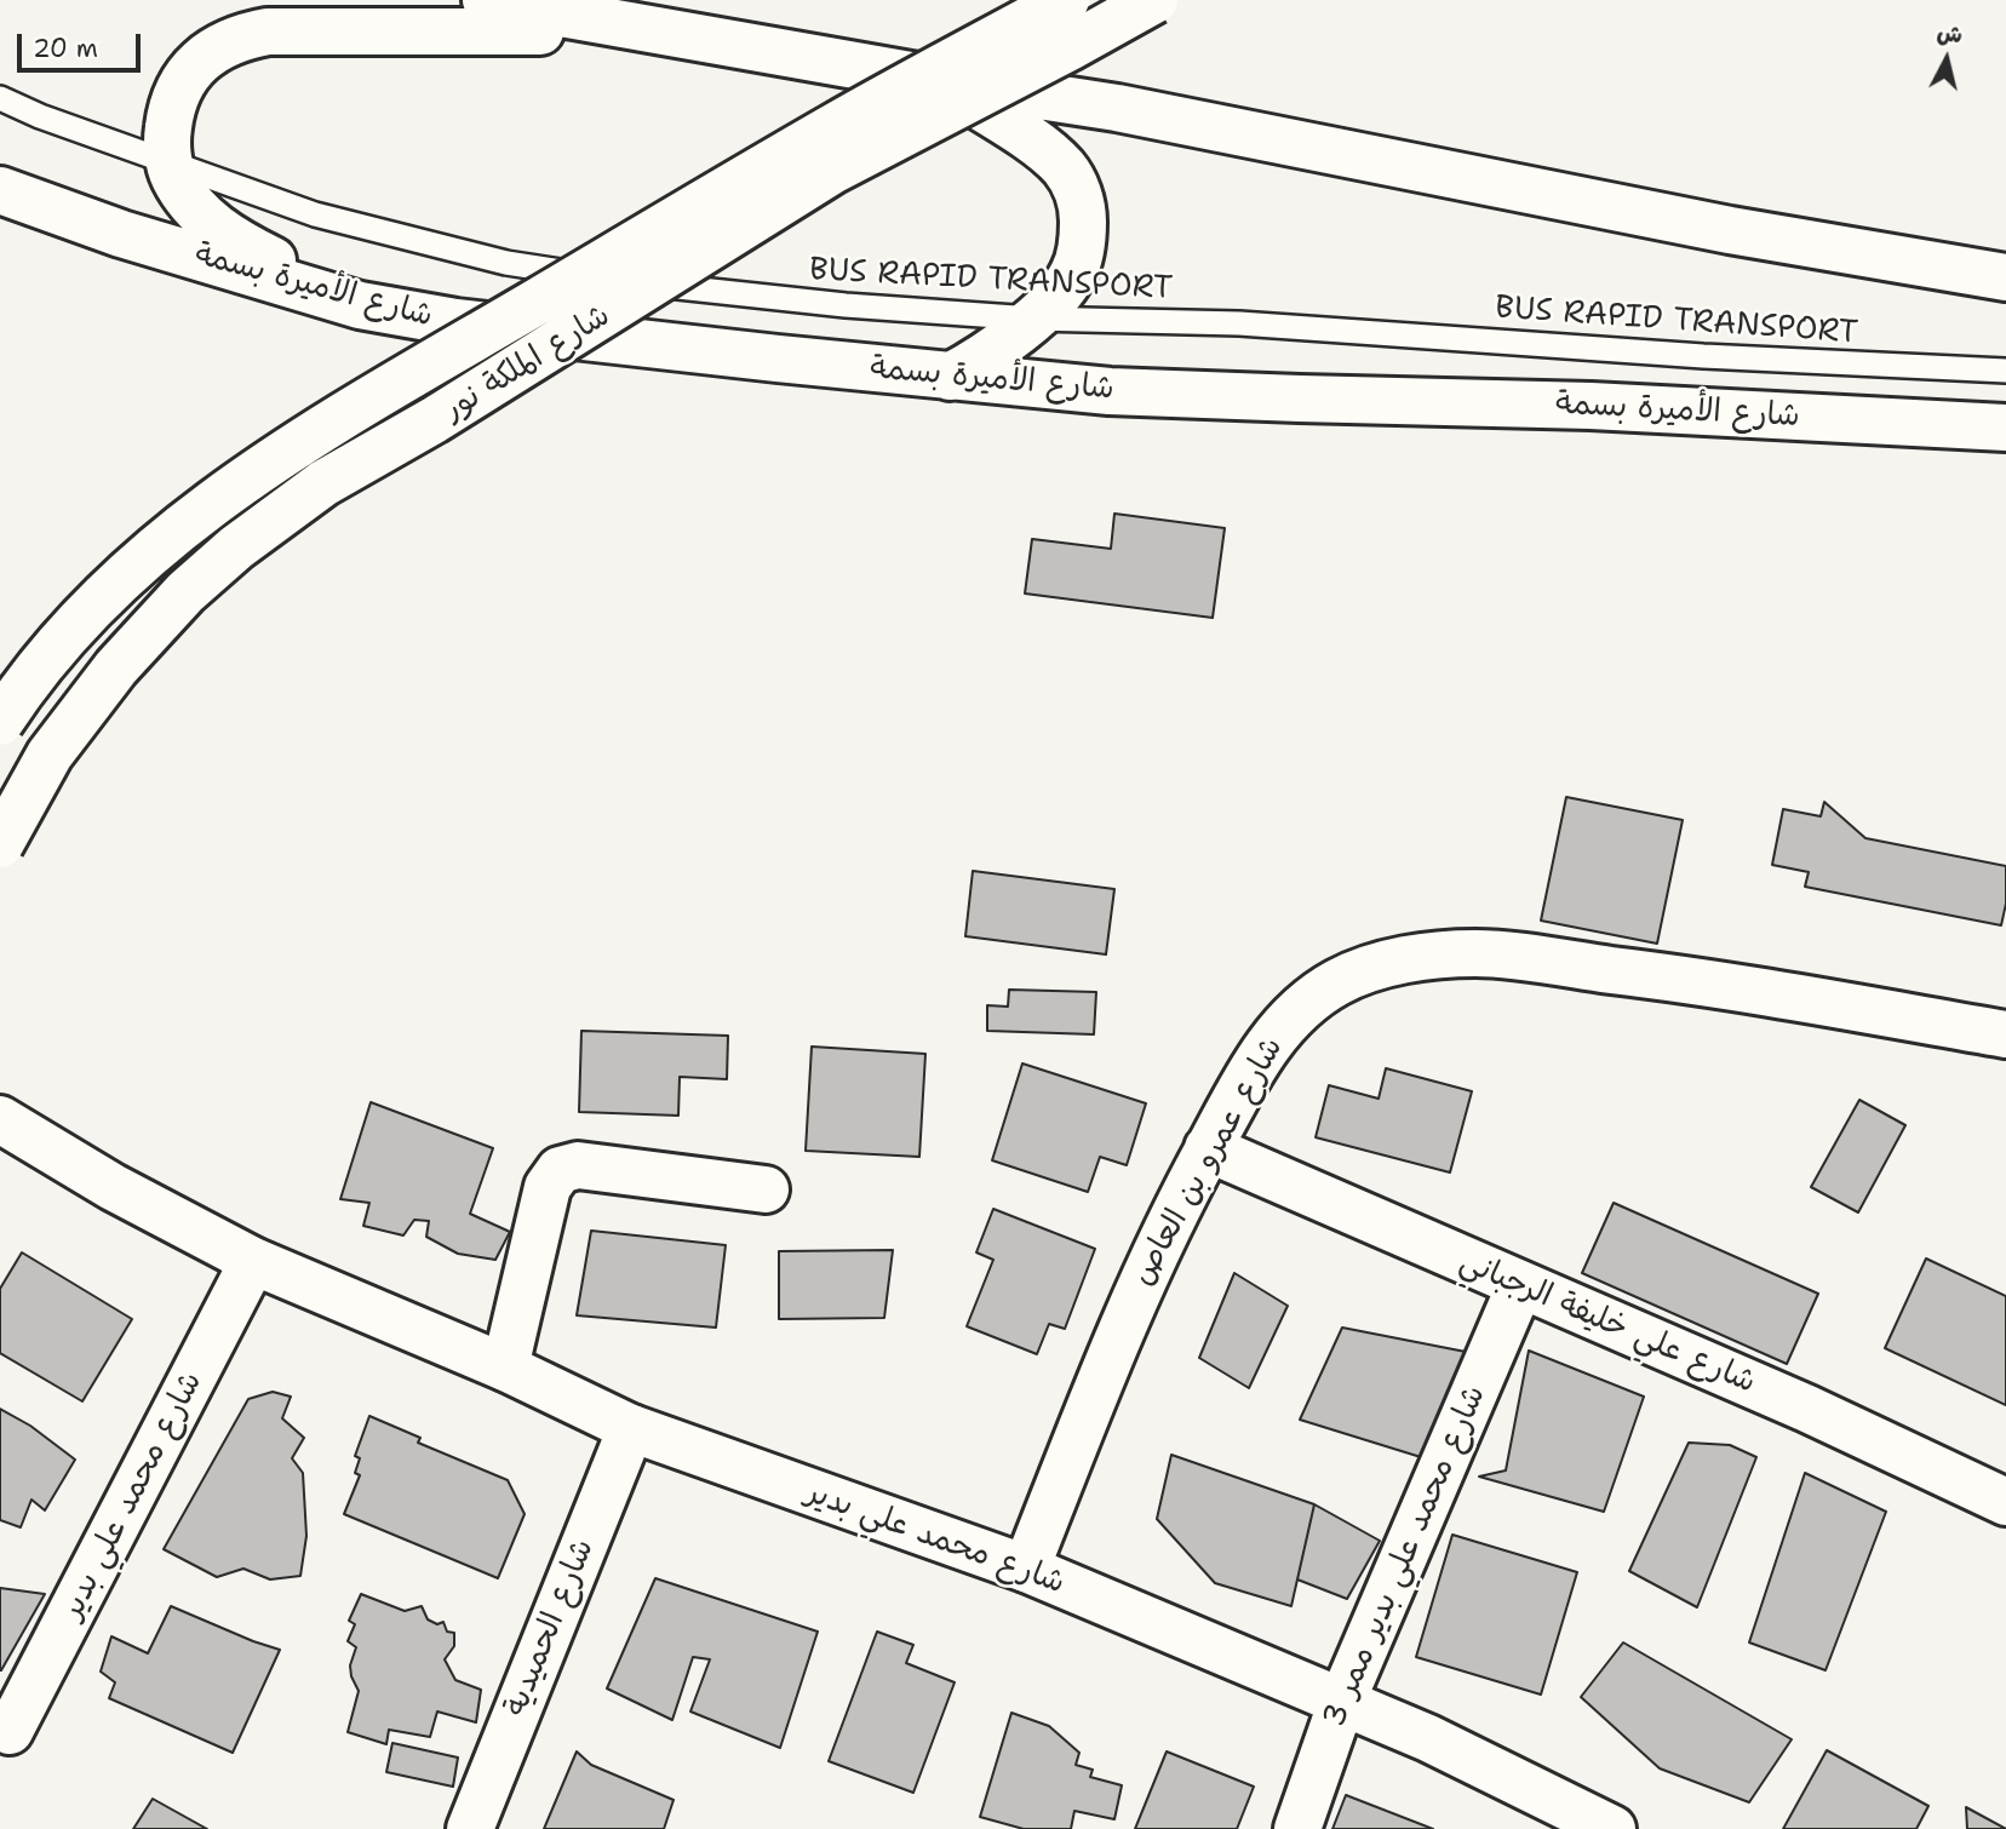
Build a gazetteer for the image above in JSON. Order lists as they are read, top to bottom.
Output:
{
  "streets": {
    "main road": [
      "شارع الأميرة بسمة",
      "شارع الملكة نور",
      "شارع عمرو بن العاص",
      "شارع علي خليفة الرجباني",
      "شارع محمد علي بدير",
      "شارع محمد علي بدير ممر 3",
      "شارع الحميدية"
    ],
    "lane": ["BUS RAPID TRANSPORT"]
  },
  "crossings": [
    ["شارع عمرو بن العاص", "شارع علي خليفة الرجباني"],
    ["شارع عمرو بن العاص", "شارع محمد علي بدير"],
    ["شارع علي خليفة الرجباني", "شارع محمد علي بدير ممر 3"],
    ["شارع محمد علي بدير", "شارع محمد علي بدير ممر 3"],
    ["شارع محمد علي بدير", "شارع الحميدية"]
  ],
  "scale_bar": "20 m",
  "north": "top"
}
